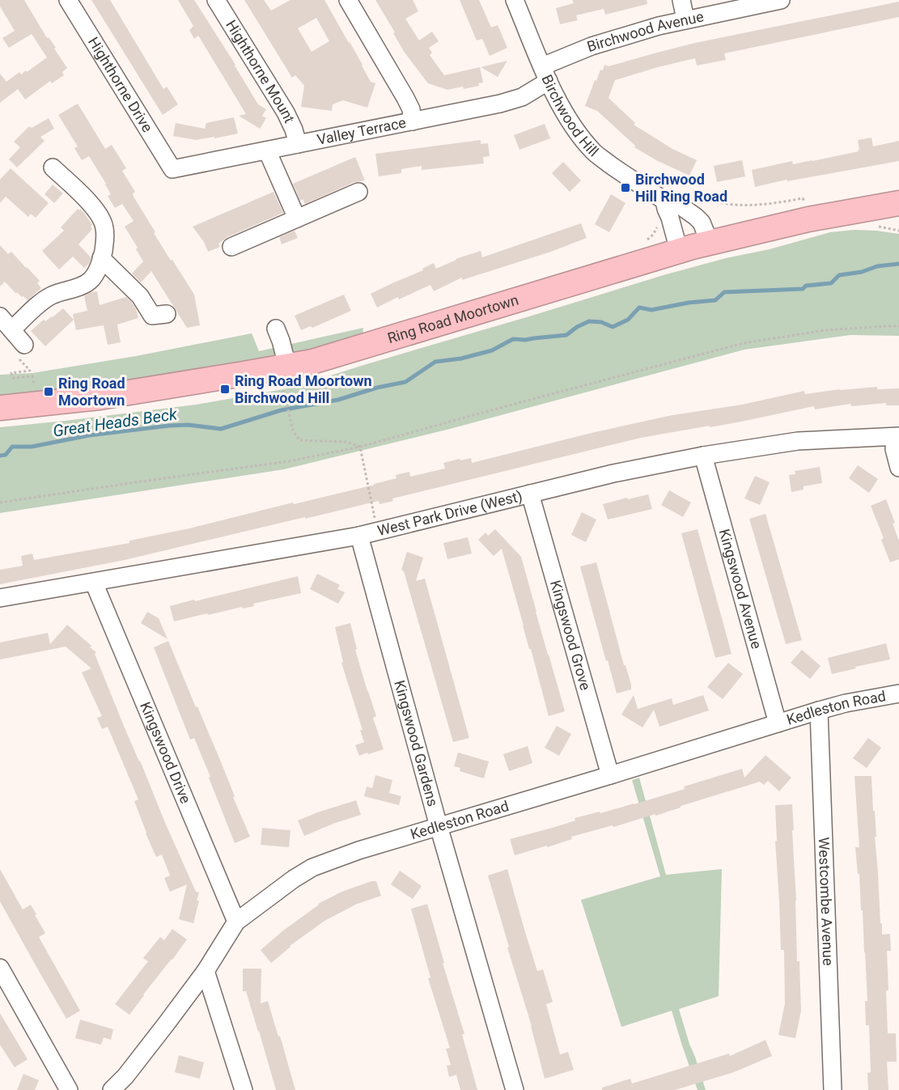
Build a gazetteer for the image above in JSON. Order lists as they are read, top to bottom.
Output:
{
  "streets": {
    "highway": ["Ring Road Moortown"],
    "street": [
      "Birchwood Avenue",
      "Highthorne Mount",
      "Highthorne Drive",
      "Birchwood Hill",
      "Valley Terrace",
      "West Park Drive (West)",
      "Kingswood Avenue",
      "Kingswood Grove",
      "Kedleston Road",
      "Kingswood Gardens",
      "Kingswood Drive",
      "Westcombe Avenue"
    ]
  },
  "crossings": [
    ["Birchwood Avenue", "Birchwood Hill"],
    ["Birchwood Avenue", "Valley Terrace"],
    ["Highthorne Mount", "Valley Terrace"],
    ["Highthorne Drive", "Valley Terrace"],
    ["Birchwood Hill", "Valley Terrace"],
    ["Birchwood Hill", "Ring Road Moortown"],
    ["West Park Drive (West)", "Kingswood Avenue"],
    ["West Park Drive (West)", "Kingswood Grove"],
    ["West Park Drive (West)", "Kingswood Gardens"],
    ["West Park Drive (West)", "Kingswood Drive"],
    ["Kingswood Avenue", "Kedleston Road"],
    ["Kingswood Grove", "Kedleston Road"],
    ["Kedleston Road", "Kingswood Gardens"],
    ["Kedleston Road", "Kingswood Drive"],
    ["Kedleston Road", "Westcombe Avenue"]
  ],
  "water": ["Great Heads Beck"],
  "places": {
    "transit": ["Birchwood Hill Ring Road", "Ring Road Moortown Birchwood Hill", "Ring Road Moortown"]
  }
}
